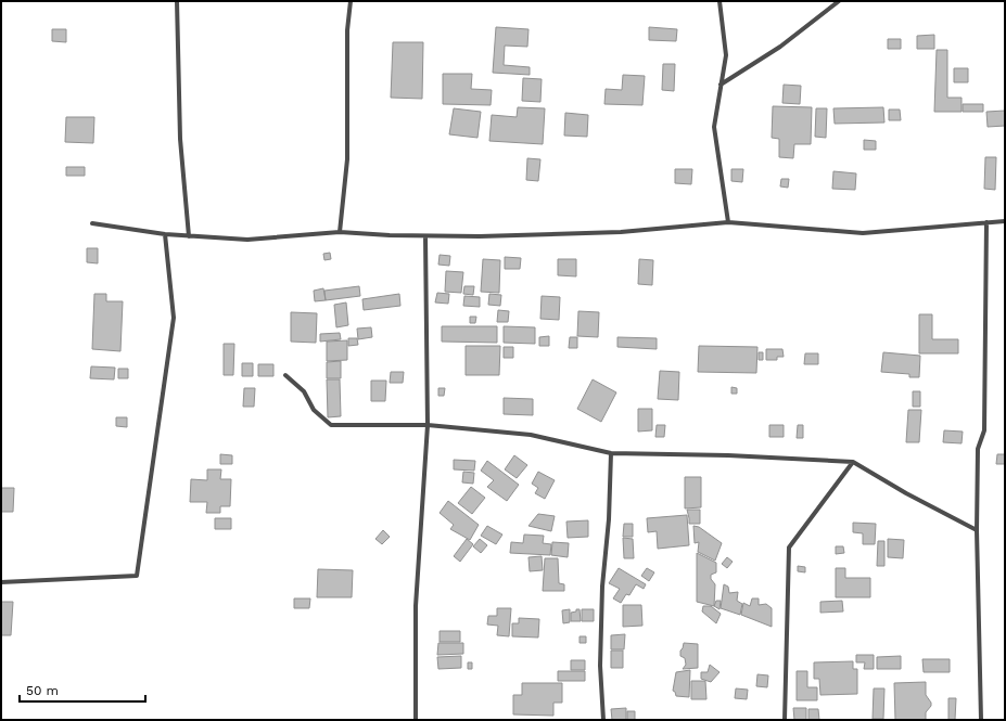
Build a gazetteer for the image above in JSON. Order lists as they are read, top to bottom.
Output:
{
  "scale_bar": "50 m"
}
